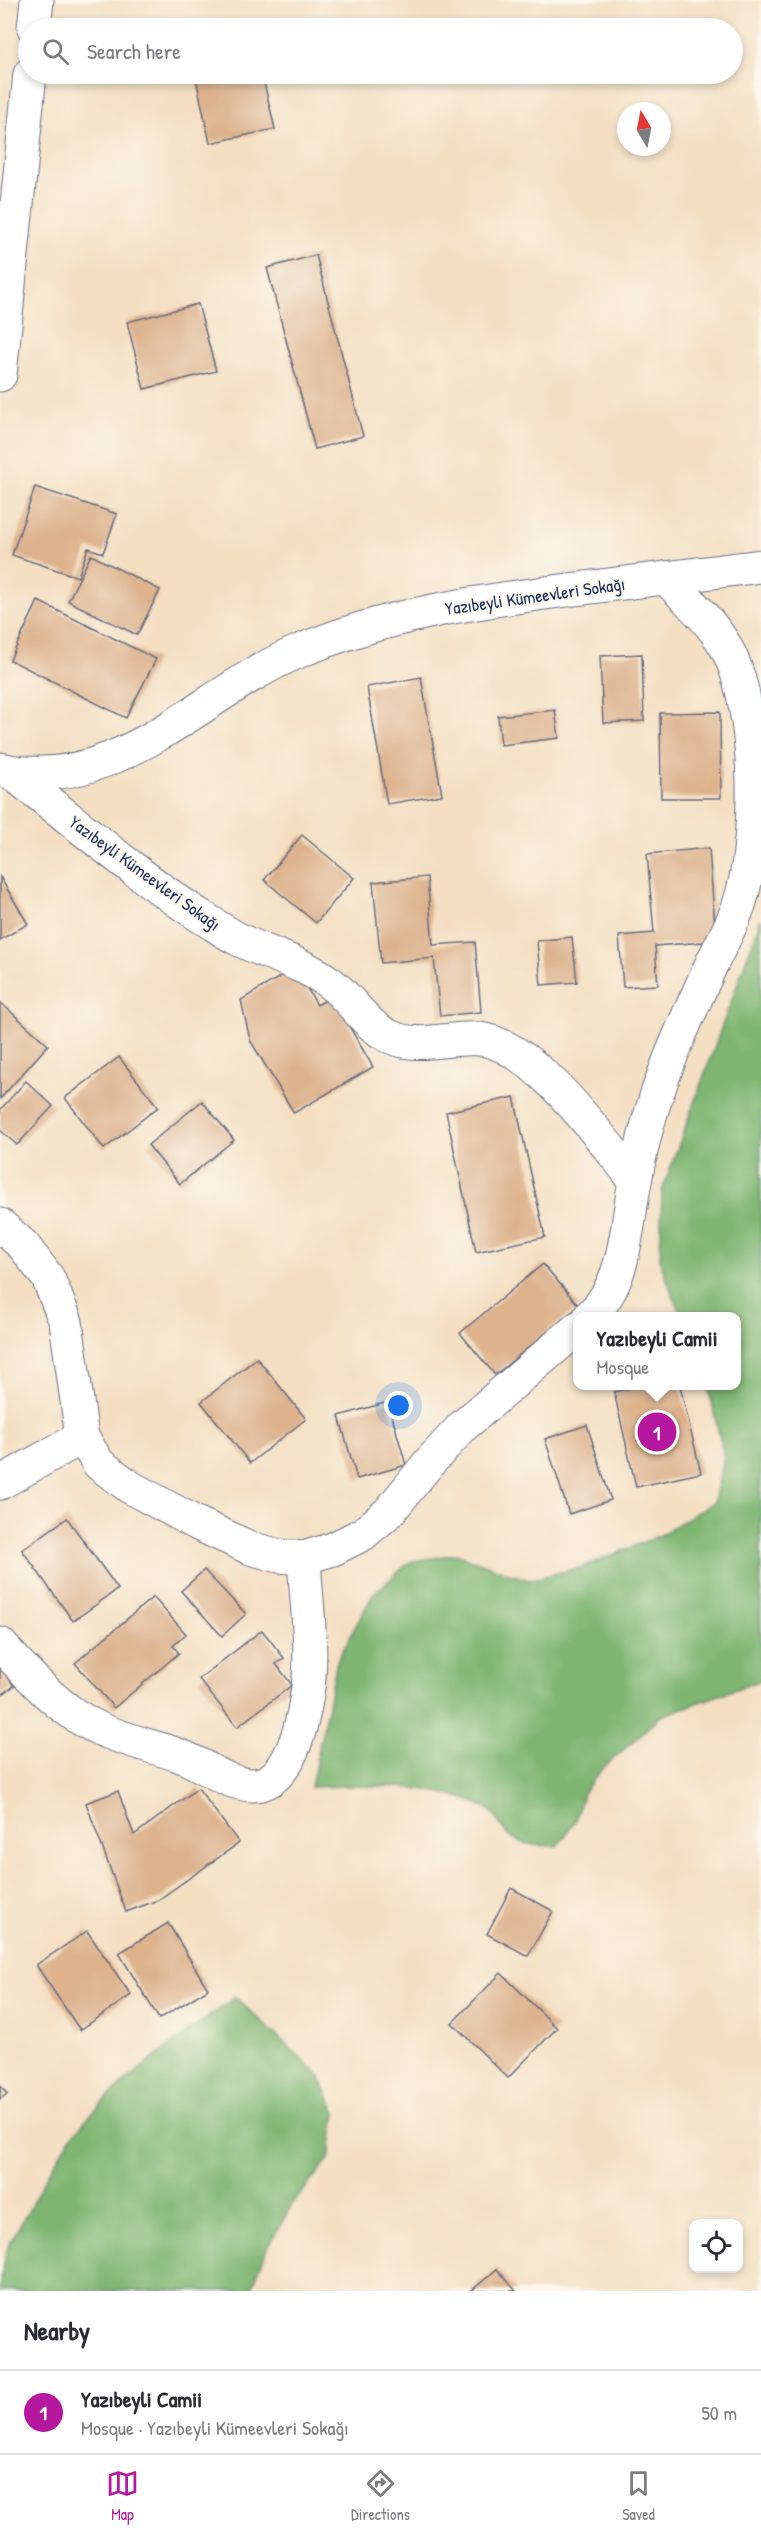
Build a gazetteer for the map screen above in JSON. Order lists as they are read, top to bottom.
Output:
{
  "streets": {
    "street": ["Yazıbeyli Kümeevleri Sokağı"]
  },
  "north": "top",
  "page": {
    "search": "Search here",
    "popup": ["Yazıbeyli Camii", "Mosque"],
    "pins": "1",
    "heading": "Nearby",
    "list": [
      {
        "mark": "1",
        "name": "Yazıbeyli Camii",
        "note": "Mosque · Yazıbeyli Kümeevleri Sokağı",
        "value": "50 m"
      }
    ],
    "nav": ["Map", "Directions", "Saved"]
  }
}
